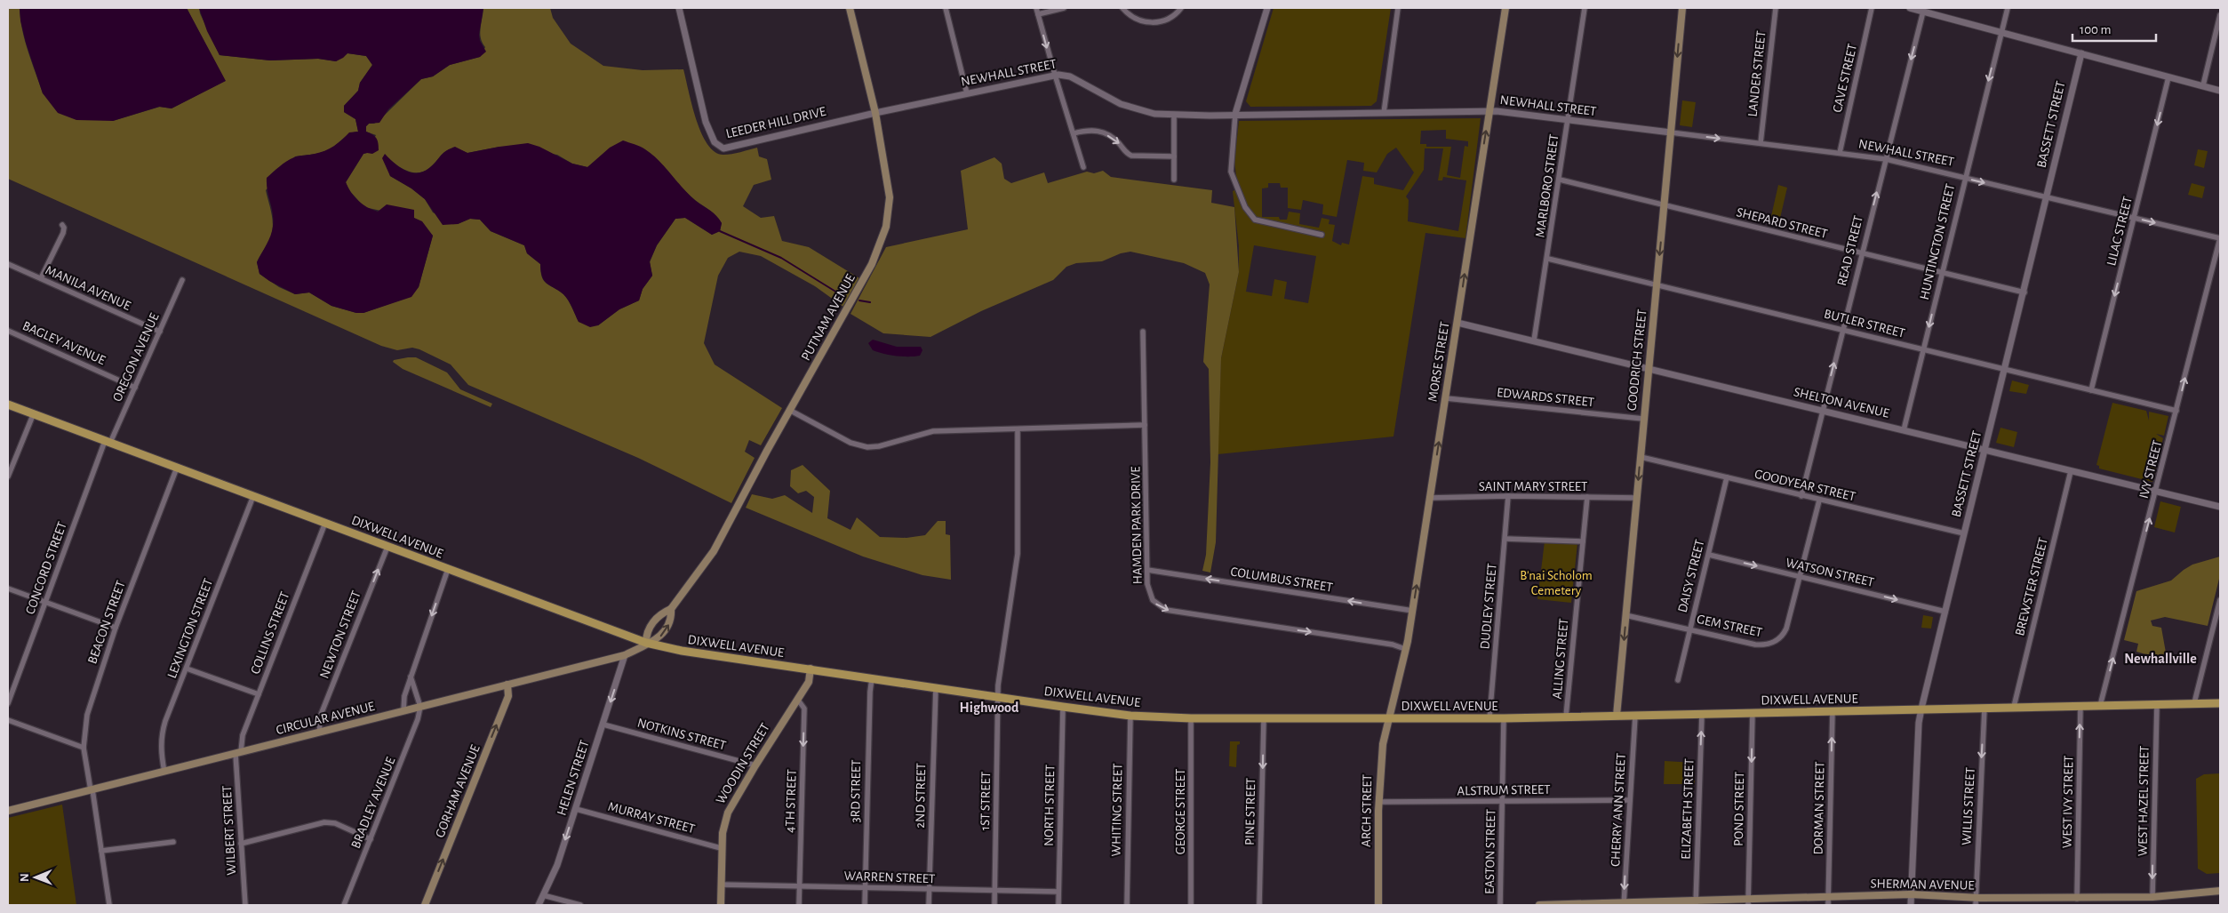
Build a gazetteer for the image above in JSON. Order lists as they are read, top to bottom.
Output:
{
  "streets": {
    "main road": [
      "PUTNAM AVENUE",
      "GOODRICH STREET",
      "MORSE STREET",
      "DIXWELL AVENUE",
      "CIRCULAR AVENUE",
      "WOODIN STREET",
      "GORHAM AVENUE",
      "ARCH STREET",
      "SHERMAN AVENUE"
    ],
    "street": [
      "NEWHALL STREET",
      "LANDER STREET",
      "CAVE STREET",
      "LEEDER HILL DRIVE",
      "BASSETT STREET",
      "MARLBORO STREET",
      "SHEPARD STREET",
      "LILAC STREET",
      "HUNTINGTON STREET",
      "READ STREET",
      "MANILA AVENUE",
      "BUTLER STREET",
      "BAGLEY AVENUE",
      "OREGON AVENUE",
      "EDWARDS STREET",
      "SHELTON AVENUE",
      "IVY STREET",
      "GOODYEAR STREET",
      "SAINT MARY STREET",
      "HAMDEN PARK DRIVE",
      "CONCORD STREET",
      "WATSON STREET",
      "DAISY STREET",
      "COLUMBUS STREET",
      "BREWSTER STREET",
      "DUDLEY STREET",
      "BEACON STREET",
      "GEM STREET",
      "LEXINGTON STREET",
      "COLLINS STREET",
      "NEWTON STREET",
      "ALLING STREET",
      "NOTKINS STREET",
      "HELEN STREET",
      "ALSTRUM STREET",
      "3RD STREET",
      "2ND STREET",
      "4TH STREET",
      "1ST STREET",
      "WEST HAZEL STREET",
      "WEST IVY STREET",
      "BRADLEY AVENUE",
      "NORTH STREET",
      "WILLIS STREET",
      "DORMAN STREET",
      "ELIZABETH STREET",
      "POND STREET",
      "WHITING STREET",
      "CHERRY ANN STREET",
      "GEORGE STREET",
      "PINE STREET",
      "MURRAY STREET",
      "WILBERT STREET",
      "EASTON STREET",
      "WARREN STREET"
    ]
  },
  "crossings": [
    ["NEWHALL STREET", "LANDER STREET"],
    ["NEWHALL STREET", "CAVE STREET"],
    ["NEWHALL STREET", "LEEDER HILL DRIVE"],
    ["NEWHALL STREET", "BASSETT STREET"],
    ["NEWHALL STREET", "MARLBORO STREET"],
    ["NEWHALL STREET", "LILAC STREET"],
    ["NEWHALL STREET", "HUNTINGTON STREET"],
    ["NEWHALL STREET", "READ STREET"],
    ["NEWHALL STREET", "PUTNAM AVENUE"],
    ["NEWHALL STREET", "GOODRICH STREET"],
    ["NEWHALL STREET", "MORSE STREET"],
    ["NEWHALL STREET", "IVY STREET"],
    ["LEEDER HILL DRIVE", "PUTNAM AVENUE"],
    ["BASSETT STREET", "SHEPARD STREET"],
    ["BASSETT STREET", "BUTLER STREET"],
    ["BASSETT STREET", "SHELTON AVENUE"],
    ["BASSETT STREET", "GOODYEAR STREET"],
    ["BASSETT STREET", "DIXWELL AVENUE"],
    ["BASSETT STREET", "WATSON STREET"],
    ["BASSETT STREET", "SHERMAN AVENUE"],
    ["MARLBORO STREET", "SHEPARD STREET"],
    ["MARLBORO STREET", "BUTLER STREET"],
    ["MARLBORO STREET", "SHELTON AVENUE"],
    ["SHEPARD STREET", "HUNTINGTON STREET"],
    ["SHEPARD STREET", "READ STREET"],
    ["SHEPARD STREET", "GOODRICH STREET"],
    ["LILAC STREET", "BUTLER STREET"],
    ["HUNTINGTON STREET", "BUTLER STREET"],
    ["HUNTINGTON STREET", "SHELTON AVENUE"],
    ["READ STREET", "BUTLER STREET"],
    ["READ STREET", "SHELTON AVENUE"],
    ["READ STREET", "GOODYEAR STREET"],
    ["MANILA AVENUE", "OREGON AVENUE"],
    ["PUTNAM AVENUE", "DIXWELL AVENUE"],
    ["PUTNAM AVENUE", "CIRCULAR AVENUE"],
    ["BUTLER STREET", "GOODRICH STREET"],
    ["BUTLER STREET", "IVY STREET"],
    ["BAGLEY AVENUE", "OREGON AVENUE"],
    ["OREGON AVENUE", "DIXWELL AVENUE"],
    ["OREGON AVENUE", "CONCORD STREET"],
    ["GOODRICH STREET", "EDWARDS STREET"],
    ["GOODRICH STREET", "SHELTON AVENUE"],
    ["GOODRICH STREET", "GOODYEAR STREET"],
    ["GOODRICH STREET", "SAINT MARY STREET"],
    ["GOODRICH STREET", "DIXWELL AVENUE"],
    ["GOODRICH STREET", "GEM STREET"],
    ["MORSE STREET", "EDWARDS STREET"],
    ["MORSE STREET", "SHELTON AVENUE"],
    ["MORSE STREET", "SAINT MARY STREET"],
    ["MORSE STREET", "HAMDEN PARK DRIVE"],
    ["MORSE STREET", "DIXWELL AVENUE"],
    ["MORSE STREET", "COLUMBUS STREET"],
    ["MORSE STREET", "ARCH STREET"],
    ["SHELTON AVENUE", "IVY STREET"],
    ["SHELTON AVENUE", "BREWSTER STREET"],
    ["IVY STREET", "DIXWELL AVENUE"],
    ["GOODYEAR STREET", "DAISY STREET"],
    ["SAINT MARY STREET", "DUDLEY STREET"],
    ["SAINT MARY STREET", "ALLING STREET"],
    ["HAMDEN PARK DRIVE", "COLUMBUS STREET"],
    ["DIXWELL AVENUE", "CONCORD STREET"],
    ["DIXWELL AVENUE", "BREWSTER STREET"],
    ["DIXWELL AVENUE", "DUDLEY STREET"],
    ["DIXWELL AVENUE", "BEACON STREET"],
    ["DIXWELL AVENUE", "LEXINGTON STREET"],
    ["DIXWELL AVENUE", "COLLINS STREET"],
    ["DIXWELL AVENUE", "NEWTON STREET"],
    ["DIXWELL AVENUE", "ALLING STREET"],
    ["DIXWELL AVENUE", "CIRCULAR AVENUE"],
    ["DIXWELL AVENUE", "WOODIN STREET"],
    ["DIXWELL AVENUE", "3RD STREET"],
    ["DIXWELL AVENUE", "2ND STREET"],
    ["DIXWELL AVENUE", "1ST STREET"],
    ["DIXWELL AVENUE", "WEST HAZEL STREET"],
    ["DIXWELL AVENUE", "WEST IVY STREET"],
    ["DIXWELL AVENUE", "NORTH STREET"],
    ["DIXWELL AVENUE", "WILLIS STREET"],
    ["DIXWELL AVENUE", "DORMAN STREET"],
    ["DIXWELL AVENUE", "ELIZABETH STREET"],
    ["DIXWELL AVENUE", "POND STREET"],
    ["DIXWELL AVENUE", "WHITING STREET"],
    ["DIXWELL AVENUE", "CHERRY ANN STREET"],
    ["DIXWELL AVENUE", "ARCH STREET"],
    ["DIXWELL AVENUE", "GEORGE STREET"],
    ["DIXWELL AVENUE", "PINE STREET"],
    ["DIXWELL AVENUE", "EASTON STREET"],
    ["WATSON STREET", "DAISY STREET"],
    ["WATSON STREET", "GEM STREET"],
    ["DAISY STREET", "GEM STREET"],
    ["BEACON STREET", "CIRCULAR AVENUE"],
    ["LEXINGTON STREET", "CIRCULAR AVENUE"],
    ["COLLINS STREET", "CIRCULAR AVENUE"],
    ["COLLINS STREET", "WILBERT STREET"],
    ["NEWTON STREET", "CIRCULAR AVENUE"],
    ["CIRCULAR AVENUE", "HELEN STREET"],
    ["CIRCULAR AVENUE", "GORHAM AVENUE"],
    ["CIRCULAR AVENUE", "BRADLEY AVENUE"],
    ["CIRCULAR AVENUE", "WILBERT STREET"],
    ["NOTKINS STREET", "WOODIN STREET"],
    ["NOTKINS STREET", "HELEN STREET"],
    ["WOODIN STREET", "4TH STREET"],
    ["WOODIN STREET", "MURRAY STREET"],
    ["WOODIN STREET", "WARREN STREET"],
    ["HELEN STREET", "MURRAY STREET"],
    ["ALSTRUM STREET", "CHERRY ANN STREET"],
    ["ALSTRUM STREET", "ARCH STREET"],
    ["ALSTRUM STREET", "EASTON STREET"],
    ["3RD STREET", "WARREN STREET"],
    ["2ND STREET", "WARREN STREET"],
    ["4TH STREET", "WARREN STREET"],
    ["1ST STREET", "WARREN STREET"],
    ["WEST HAZEL STREET", "SHERMAN AVENUE"],
    ["WEST IVY STREET", "SHERMAN AVENUE"],
    ["NORTH STREET", "WARREN STREET"],
    ["WILLIS STREET", "SHERMAN AVENUE"],
    ["DORMAN STREET", "SHERMAN AVENUE"],
    ["ELIZABETH STREET", "SHERMAN AVENUE"],
    ["POND STREET", "SHERMAN AVENUE"],
    ["CHERRY ANN STREET", "SHERMAN AVENUE"]
  ],
  "one_way": [
    "LILAC STREET",
    "HUNTINGTON STREET",
    "GOODRICH STREET",
    "MORSE STREET",
    "IVY STREET",
    "HAMDEN PARK DRIVE",
    "WATSON STREET",
    "COLUMBUS STREET",
    "NEWTON STREET",
    "HELEN STREET",
    "GORHAM AVENUE",
    "4TH STREET",
    "WEST HAZEL STREET",
    "WEST IVY STREET",
    "WILLIS STREET",
    "DORMAN STREET",
    "ELIZABETH STREET",
    "POND STREET",
    "CHERRY ANN STREET",
    "PINE STREET"
  ],
  "districts": ["Newhallville", "Highwood"],
  "parks": ["B'nai Scholom Cemetery"],
  "scale_bar": "100 m",
  "north": "left"
}
